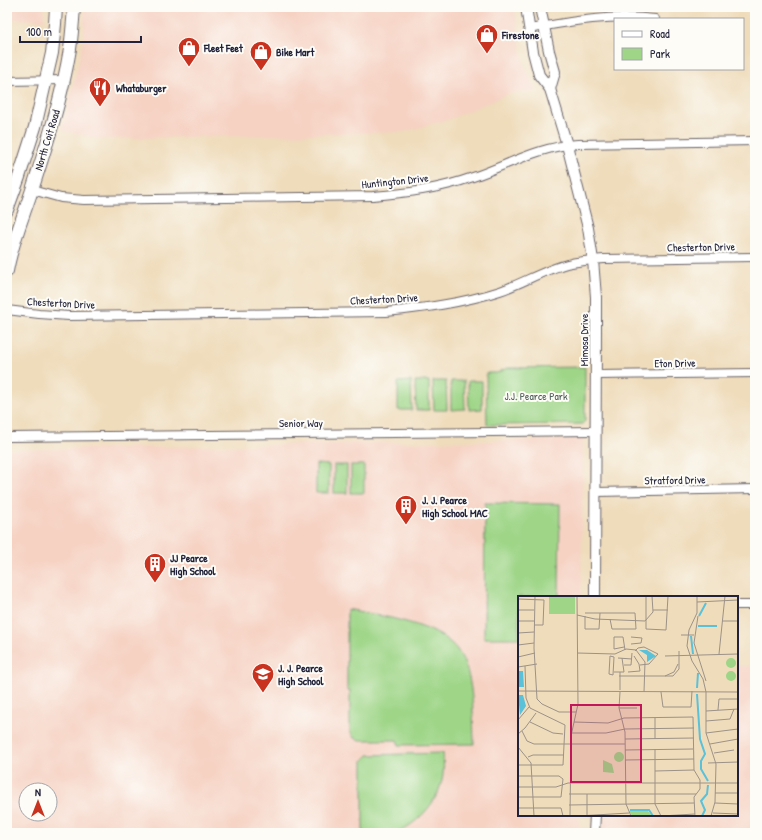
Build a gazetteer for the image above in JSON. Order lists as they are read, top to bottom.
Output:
{
  "streets": {
    "main road": ["North Coit Road"],
    "street": [
      "Huntington Drive",
      "Chesterton Drive",
      "Mimosa Drive",
      "Eton Drive",
      "Senior Way",
      "Stratford Drive"
    ]
  },
  "crossings": [
    ["North Coit Road", "Huntington Drive"],
    ["Huntington Drive", "Mimosa Drive"],
    ["Chesterton Drive", "Mimosa Drive"],
    ["Mimosa Drive", "Eton Drive"],
    ["Mimosa Drive", "Senior Way"],
    ["Mimosa Drive", "Stratford Drive"]
  ],
  "parks": ["J.J. Pearce Park"],
  "places": {
    "shop": ["Firestone", "Fleet Feet", "Bike Mart"],
    "restaurant": ["Whataburger"],
    "building": ["J. J. Pearce High School MAC", "JJ Pearce High School"],
    "school or university": ["J. J. Pearce High School"]
  },
  "legend": ["Road", "Park"],
  "scale_bar": "100 m",
  "north": "top"
}
